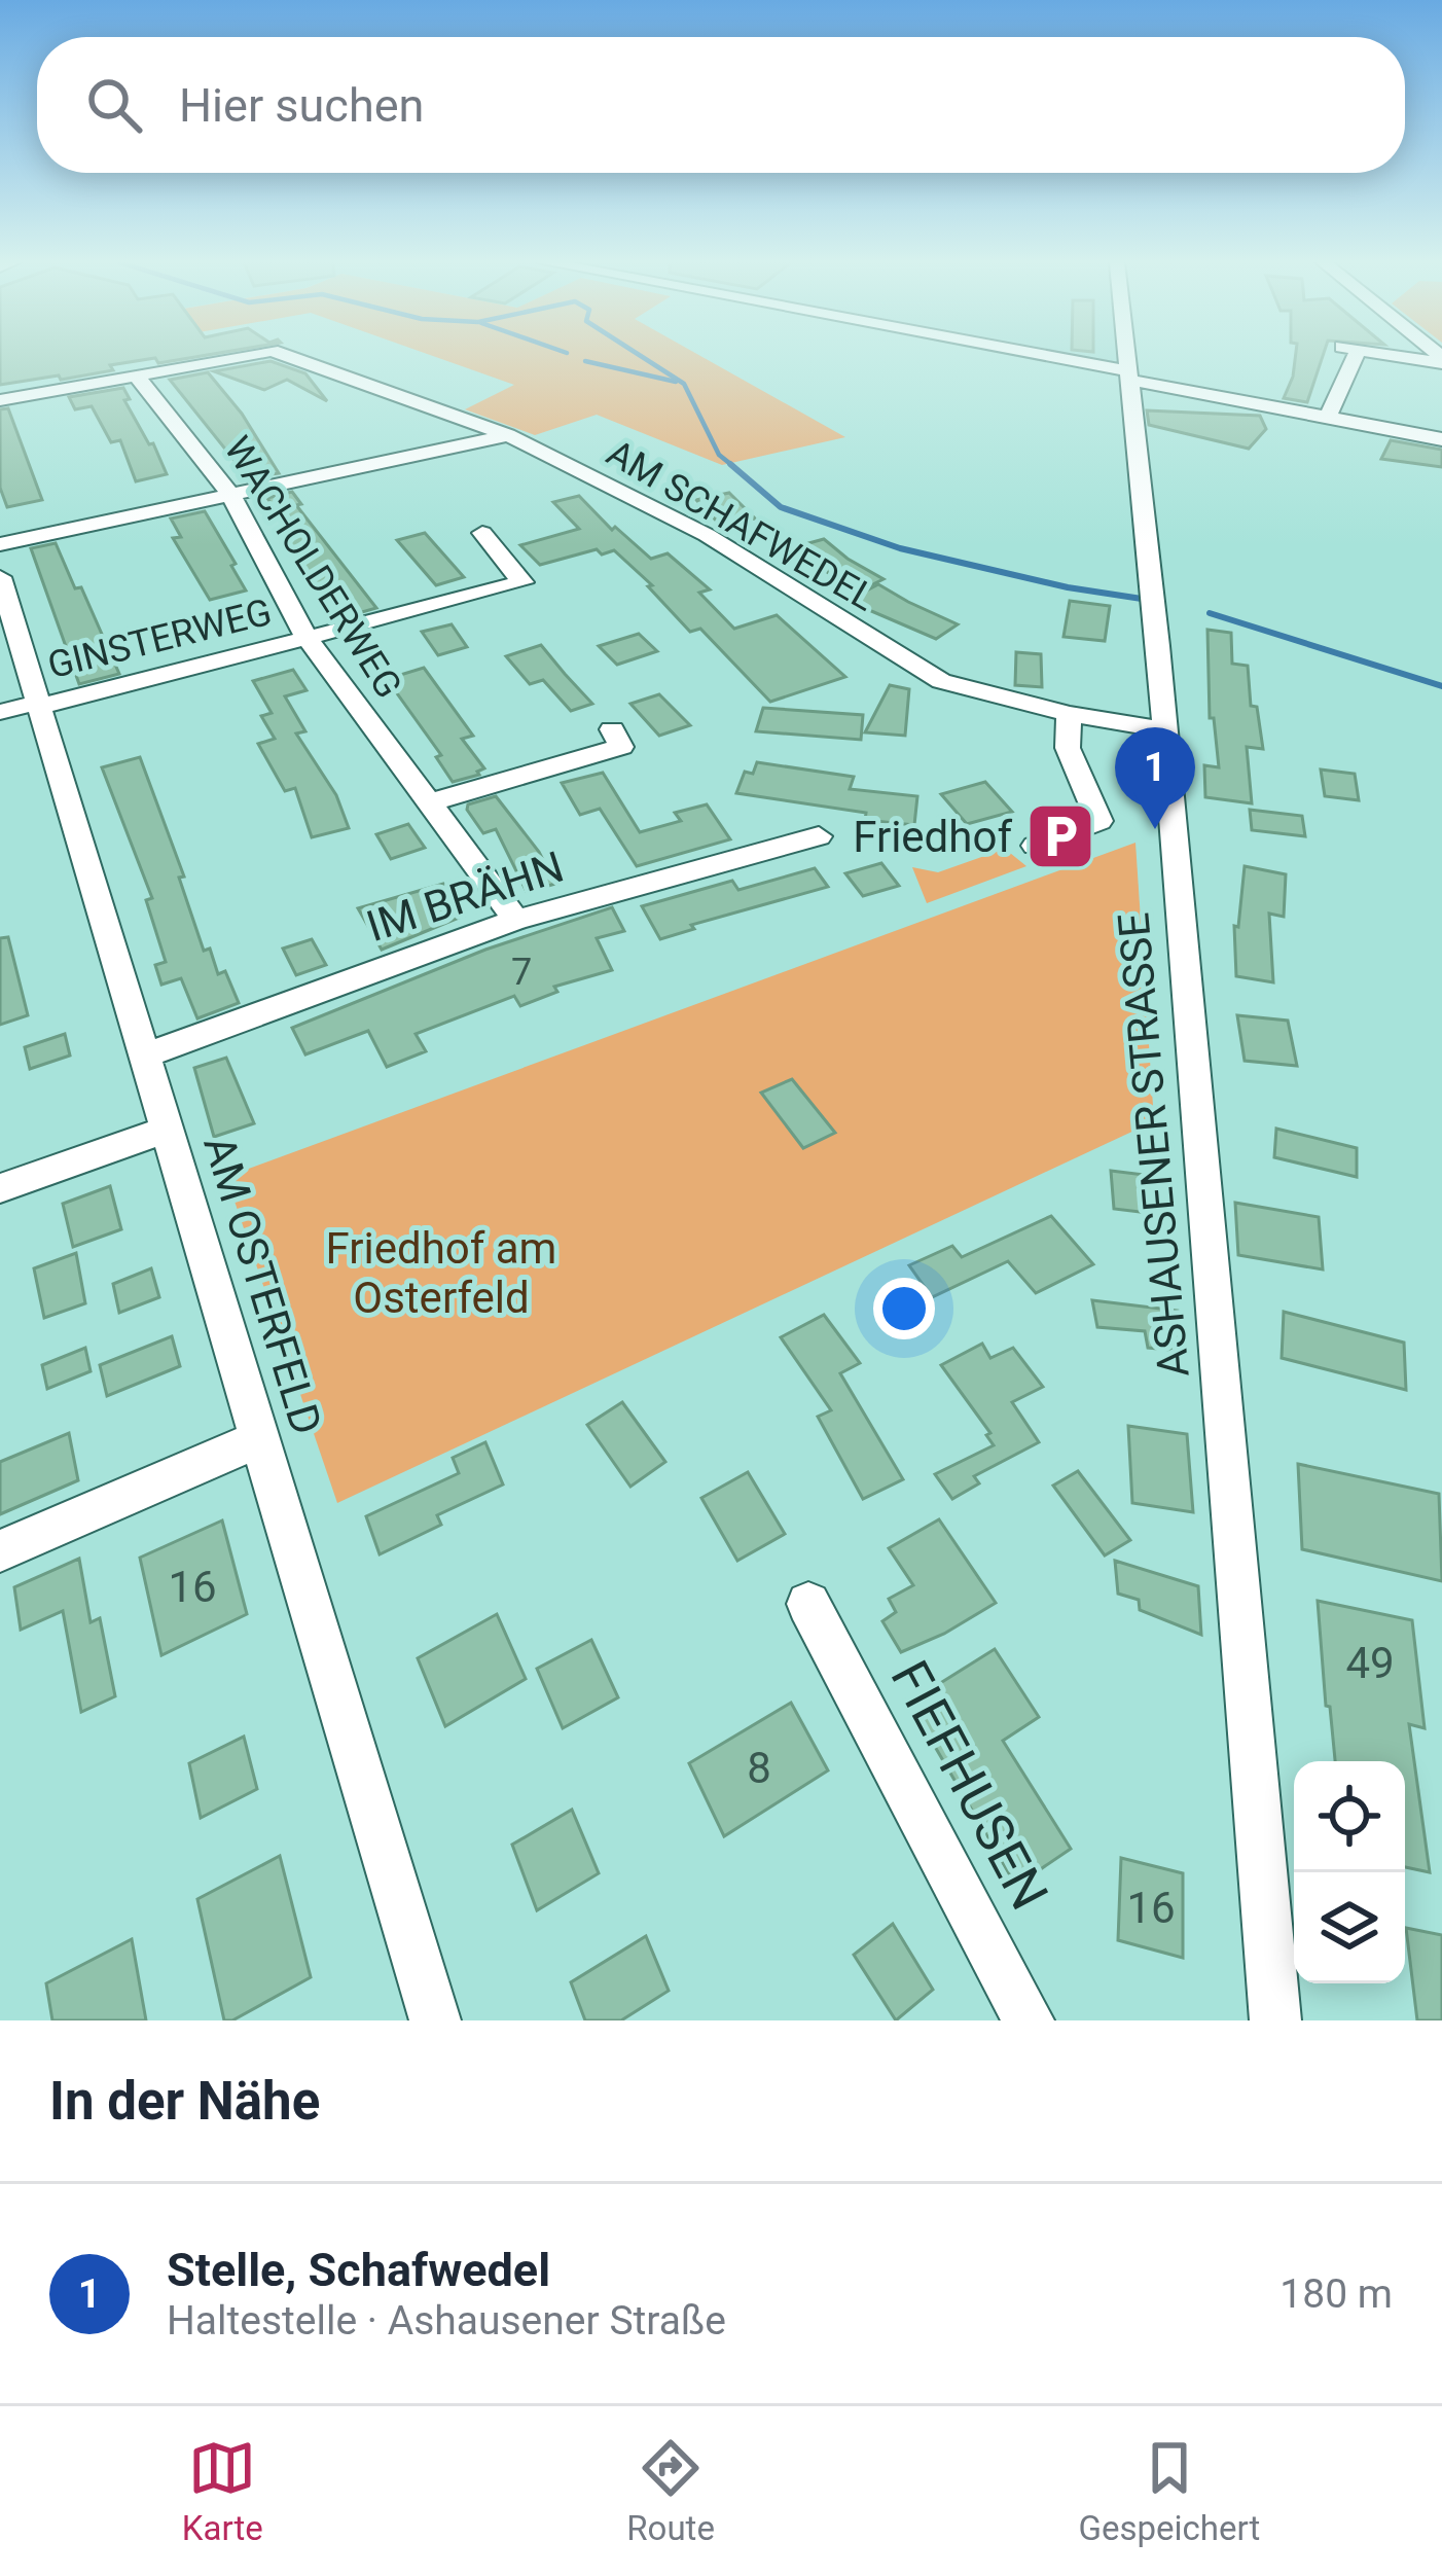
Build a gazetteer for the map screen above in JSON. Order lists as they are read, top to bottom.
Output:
{
  "streets": {
    "street": [
      "AM SCHAFWEDEL",
      "WACHOLDERWEG",
      "GINSTERWEG",
      "IM BRÄHN",
      "ASHAUSENER STRASSE",
      "AM OSTERFELD",
      "FIEFHUSEN"
    ]
  },
  "crossings": [
    ["AM SCHAFWEDEL", "WACHOLDERWEG"],
    ["AM SCHAFWEDEL", "ASHAUSENER STRASSE"],
    ["WACHOLDERWEG", "GINSTERWEG"],
    ["WACHOLDERWEG", "IM BRÄHN"],
    ["GINSTERWEG", "AM OSTERFELD"],
    ["IM BRÄHN", "AM OSTERFELD"]
  ],
  "parks": ["Friedhof am Osterfeld"],
  "places": {
    "parking": ["Friedhof"]
  },
  "house_numbers": [
    "7",
    "16",
    "49",
    "8",
    "16"
  ],
  "page": {
    "search": "Hier suchen",
    "pins": "1",
    "heading": "In der Nähe",
    "list": [
      {
        "mark": "1",
        "name": "Stelle, Schafwedel",
        "note": "Haltestelle · Ashausener Straße",
        "value": "180 m"
      }
    ],
    "nav": ["Karte", "Route", "Gespeichert"]
  }
}
